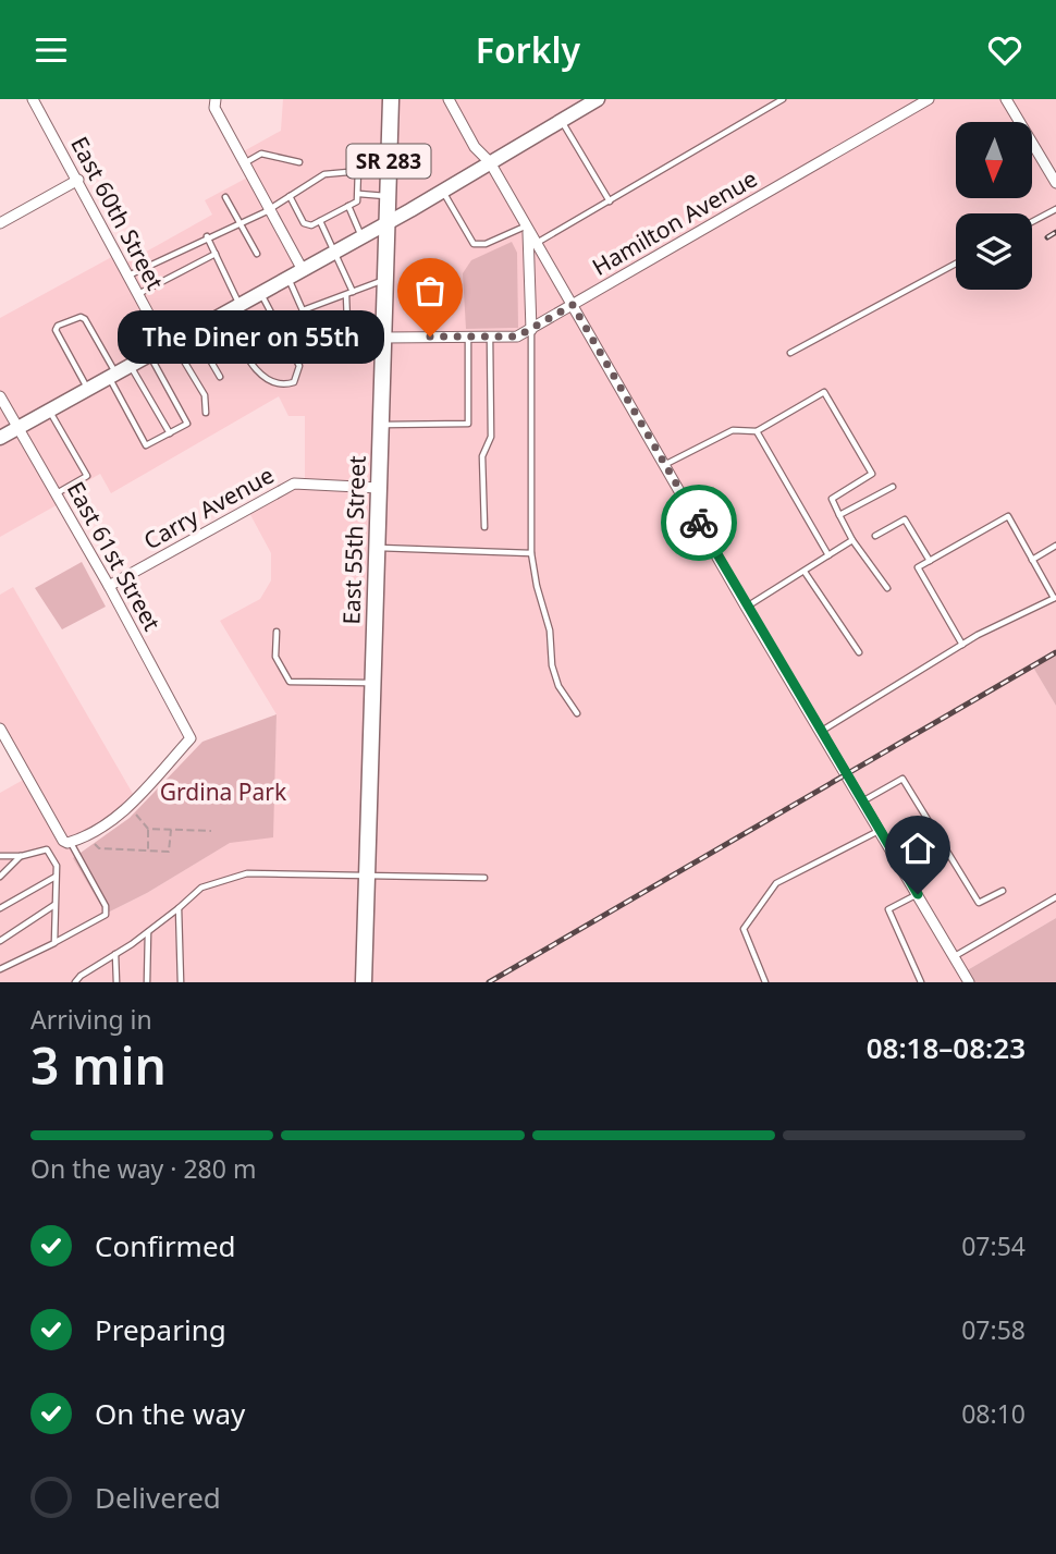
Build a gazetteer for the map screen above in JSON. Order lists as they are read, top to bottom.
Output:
{
  "streets": {
    "main road": ["SR 283", "East 55th Street"],
    "street": [
      "East 60th Street",
      "Hamilton Avenue",
      "Carry Avenue",
      "East 61st Street"
    ]
  },
  "crossings": [
    ["Hamilton Avenue", "East 55th Street"],
    ["Carry Avenue", "East 55th Street"],
    ["Carry Avenue", "East 61st Street"]
  ],
  "parks": ["Grdina Park"],
  "places": ["The Diner on 55th"],
  "north": "bottom",
  "page": {
    "header": "Forkly",
    "bubble": "The Diner on 55th",
    "heading": ["3 min", "Arriving in", "08:18–08:23"],
    "bar": "On the way · 280 m",
    "list": [
      ["Confirmed", "07:54"],
      ["Preparing", "07:58"],
      ["On the way", "08:10"],
      "Delivered"
    ]
  }
}
